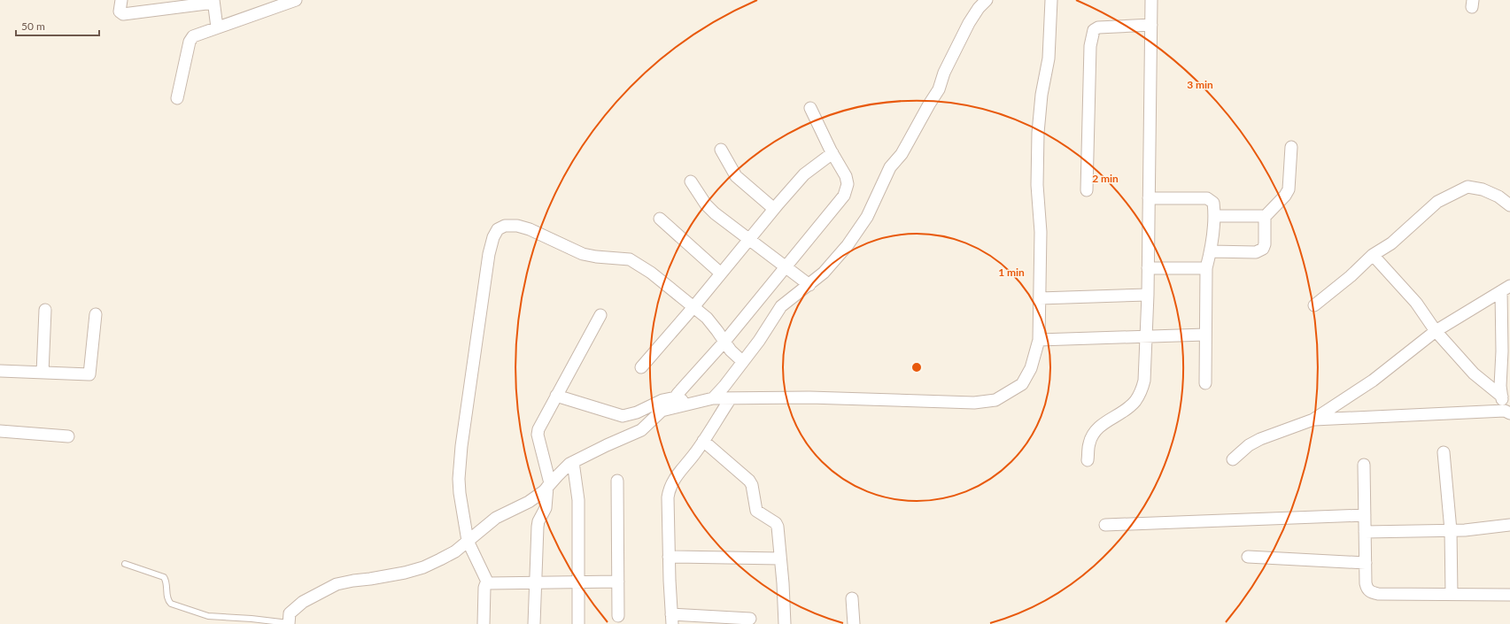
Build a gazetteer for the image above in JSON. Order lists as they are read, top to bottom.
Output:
{
  "scale_bar": "50 m",
  "rings": ["3 min", "2 min", "1 min"]
}
